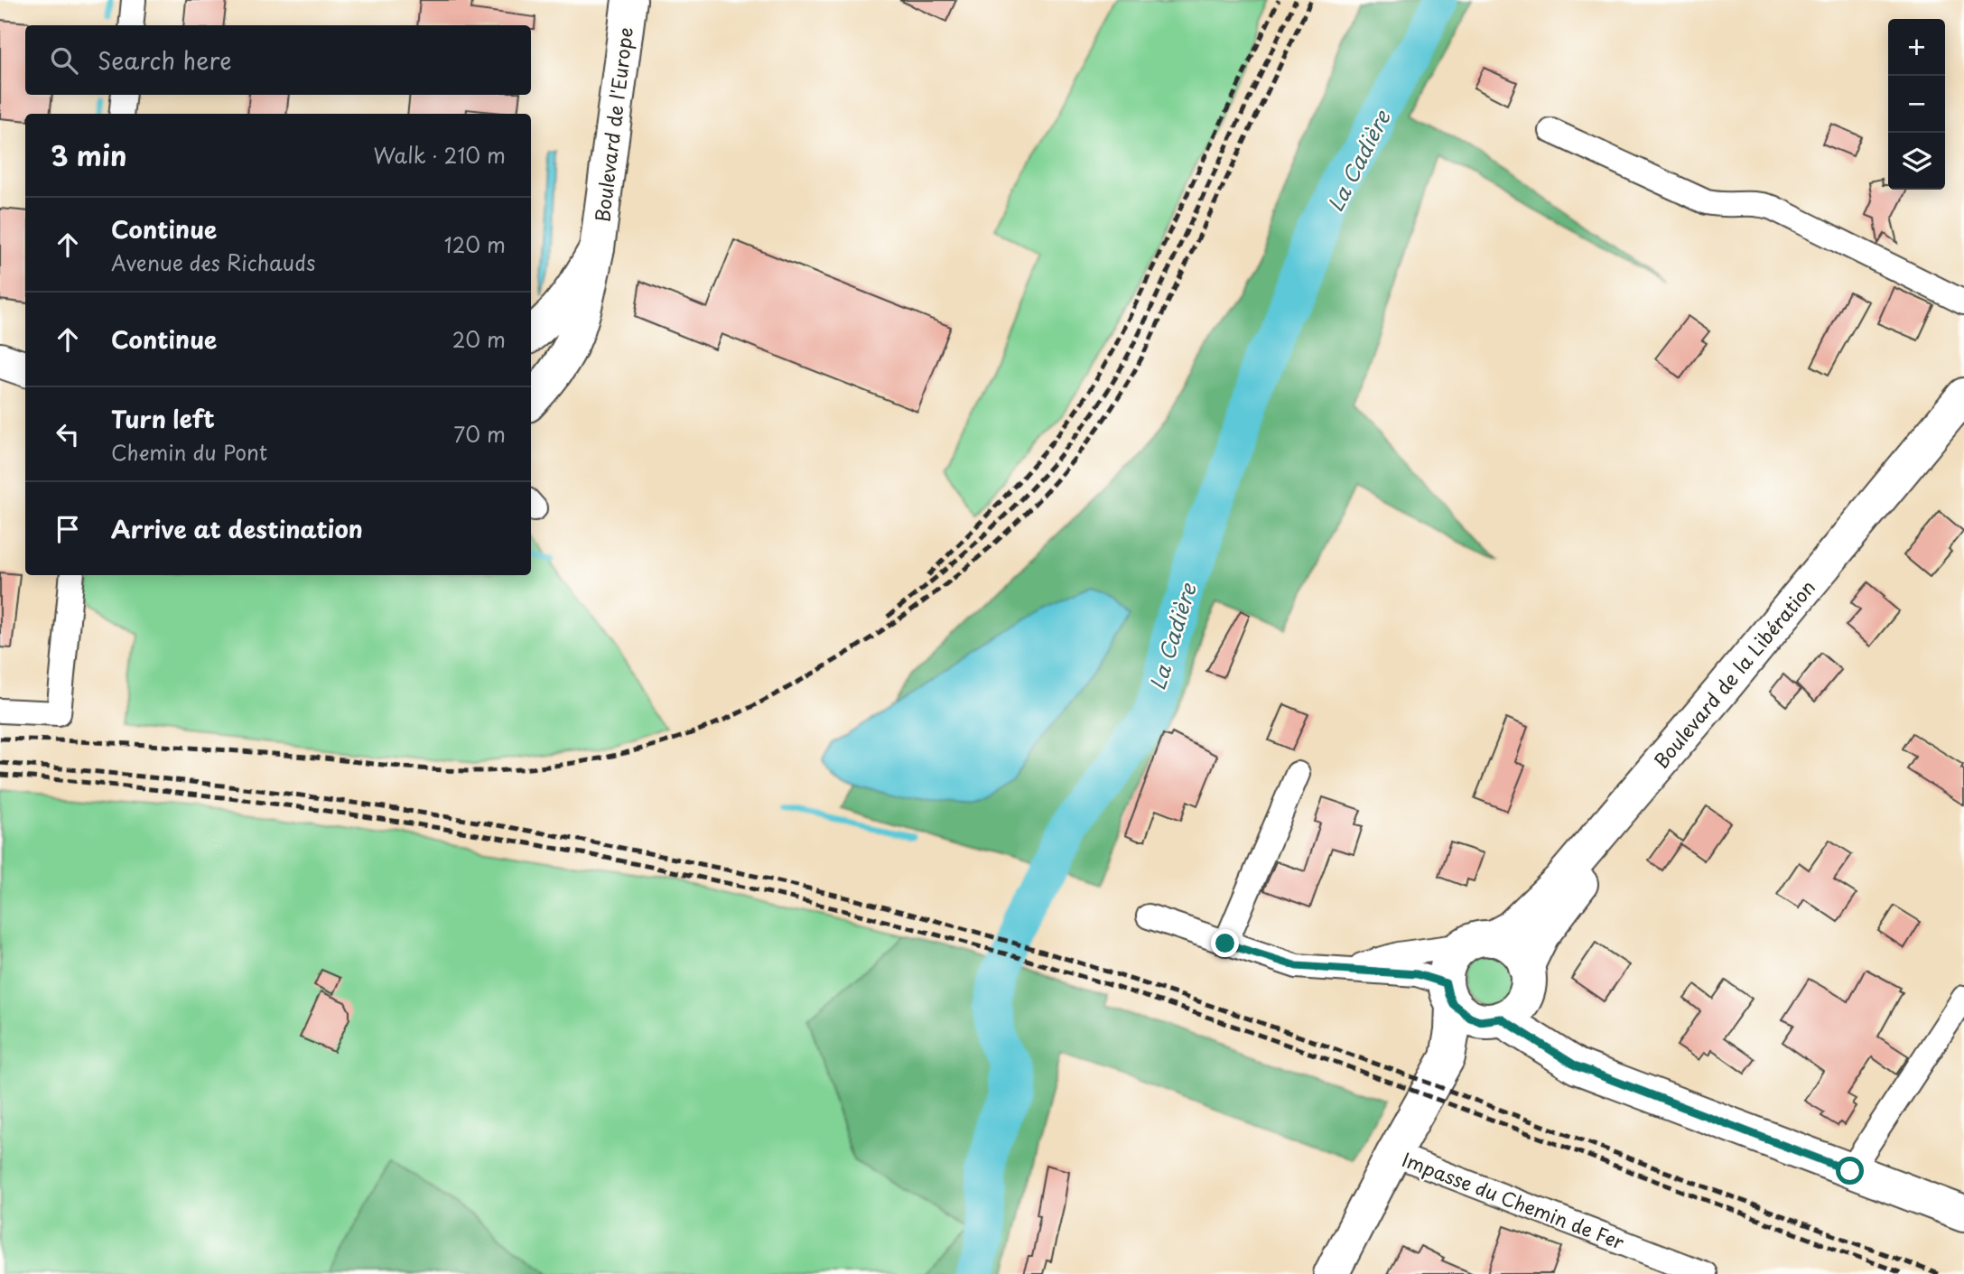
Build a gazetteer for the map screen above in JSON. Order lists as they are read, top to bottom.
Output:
{
  "streets": {
    "street": ["Boulevard de l'Europe", "Boulevard de la Libération", "Impasse du Chemin de Fer"]
  },
  "water": ["La Cadière"],
  "page": {
    "map_buttons": ["+", "−"],
    "search": "Search here",
    "heading": ["3 min", "Walk · 210 m"],
    "list": [
      ["Continue", "Avenue des Richauds", "120 m"],
      ["Continue", "20 m"],
      ["Turn left", "Chemin du Pont", "70 m"],
      "Arrive at destination"
    ]
  }
}
